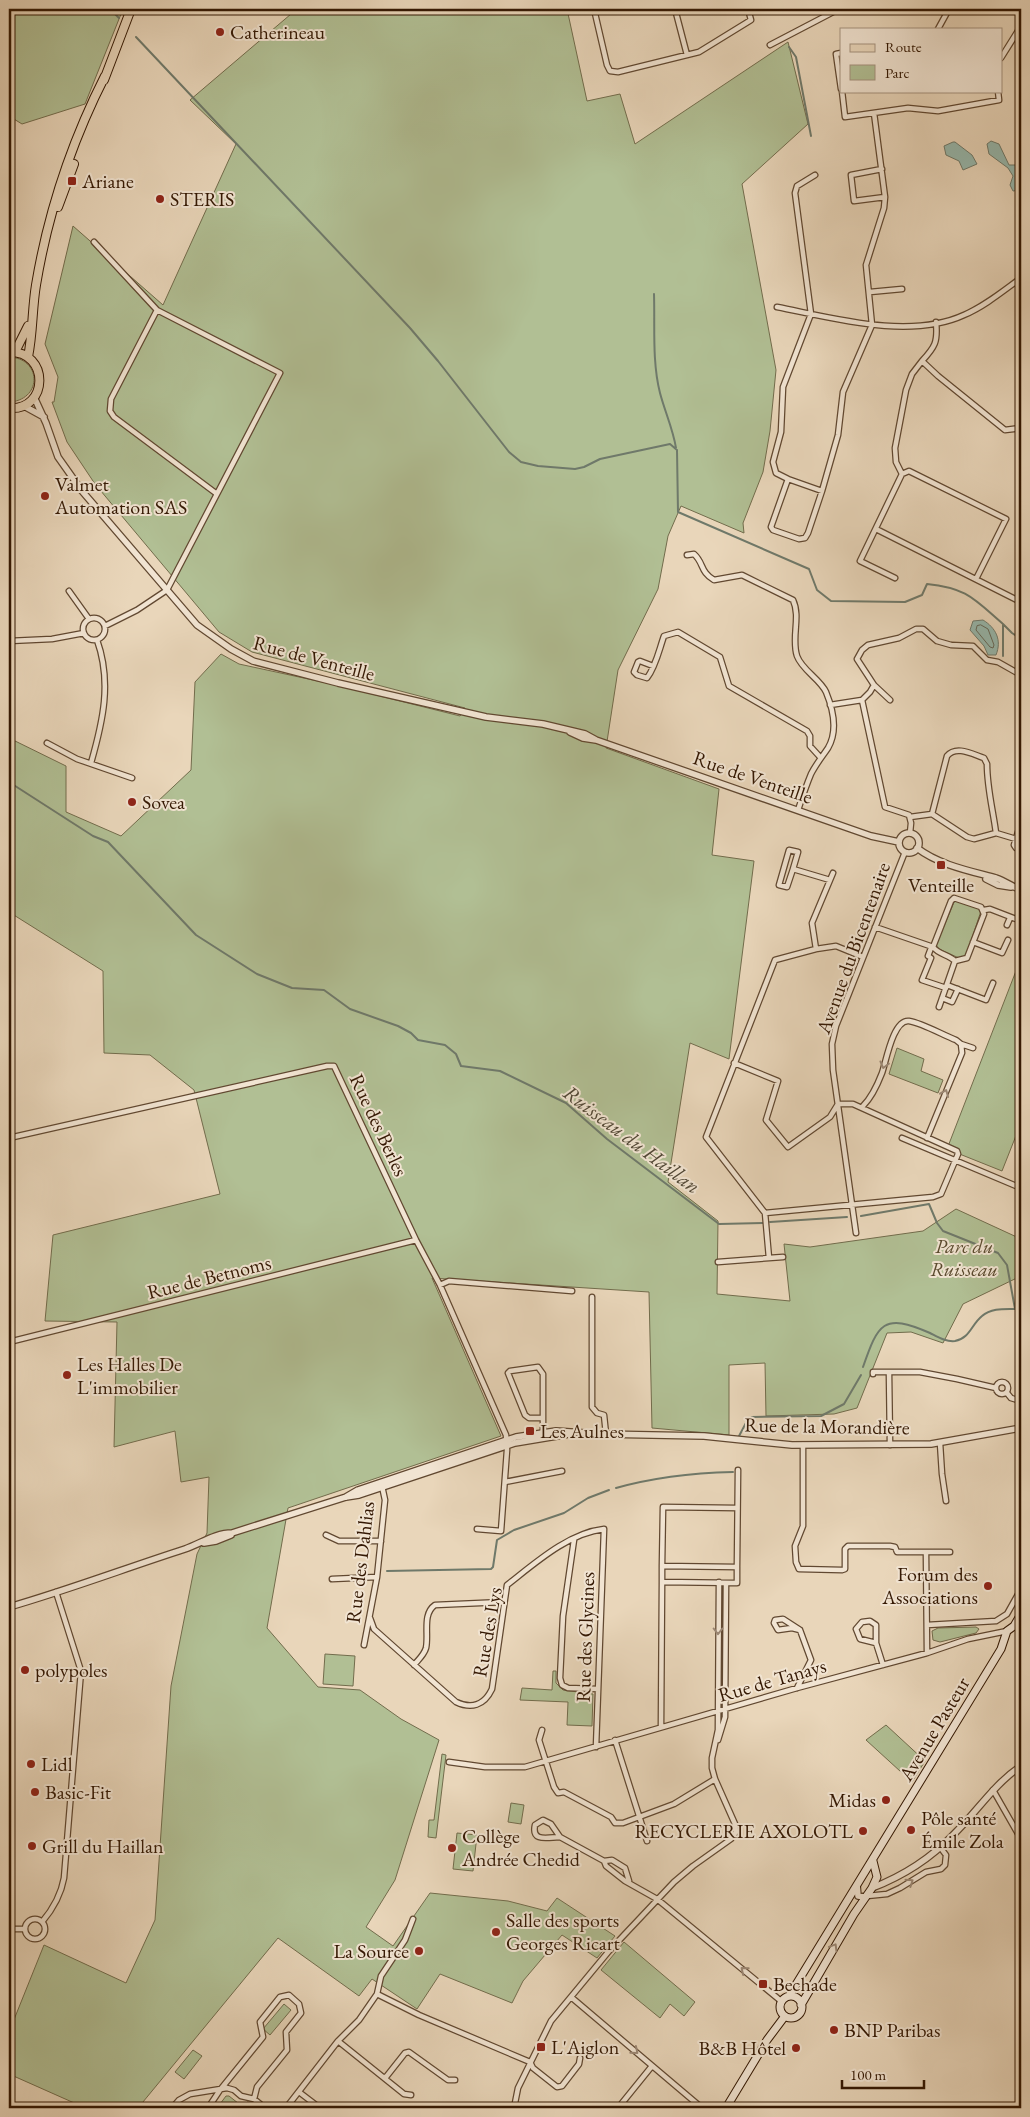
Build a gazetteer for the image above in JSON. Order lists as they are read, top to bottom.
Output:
{
  "streets": {
    "main road": ["Avenue Pasteur"],
    "street": [
      "Rue de Venteille",
      "Avenue du Bicentenaire",
      "Rue des Berles",
      "Rue de Betnoms",
      "Rue de la Morandière",
      "Rue des Dahlias",
      "Rue des Lys",
      "Rue des Glycines",
      "Rue de Tanays"
    ]
  },
  "crossings": [
    ["Rue de Venteille", "Avenue du Bicentenaire"],
    ["Rue des Berles", "Rue de Betnoms"],
    ["Rue des Berles", "Rue de la Morandière"],
    ["Rue de la Morandière", "Rue des Dahlias"],
    ["Rue des Dahlias", "Rue des Lys"],
    ["Rue des Lys", "Rue des Glycines"],
    ["Rue des Glycines", "Rue de Tanays"],
    ["Rue de Tanays", "Avenue Pasteur"]
  ],
  "water": ["Ruisseau du Haillan"],
  "parks": ["Parc du Ruisseau"],
  "places": {
    "other": [
      "Catherineau",
      "STERIS",
      "Valmet Automation SAS",
      "Sovea",
      "Les Halles De L'immobilier",
      "Forum des Associations",
      "polypoles",
      "Lidl",
      "Basic-Fit",
      "Midas",
      "Pôle santé Émile Zola",
      "RECYCLERIE AXOLOTL",
      "Grill du Haillan",
      "Collège Andrée Chedid",
      "Salle des sports Georges Ricart",
      "La Source",
      "BNP Paribas",
      "B&B Hôtel"
    ],
    "transit": [
      "Ariane",
      "Venteille",
      "Les Aulnes",
      "Bechade",
      "L'Aiglon"
    ]
  },
  "legend": ["Route", "Parc"],
  "scale_bar": "100 m"
}
